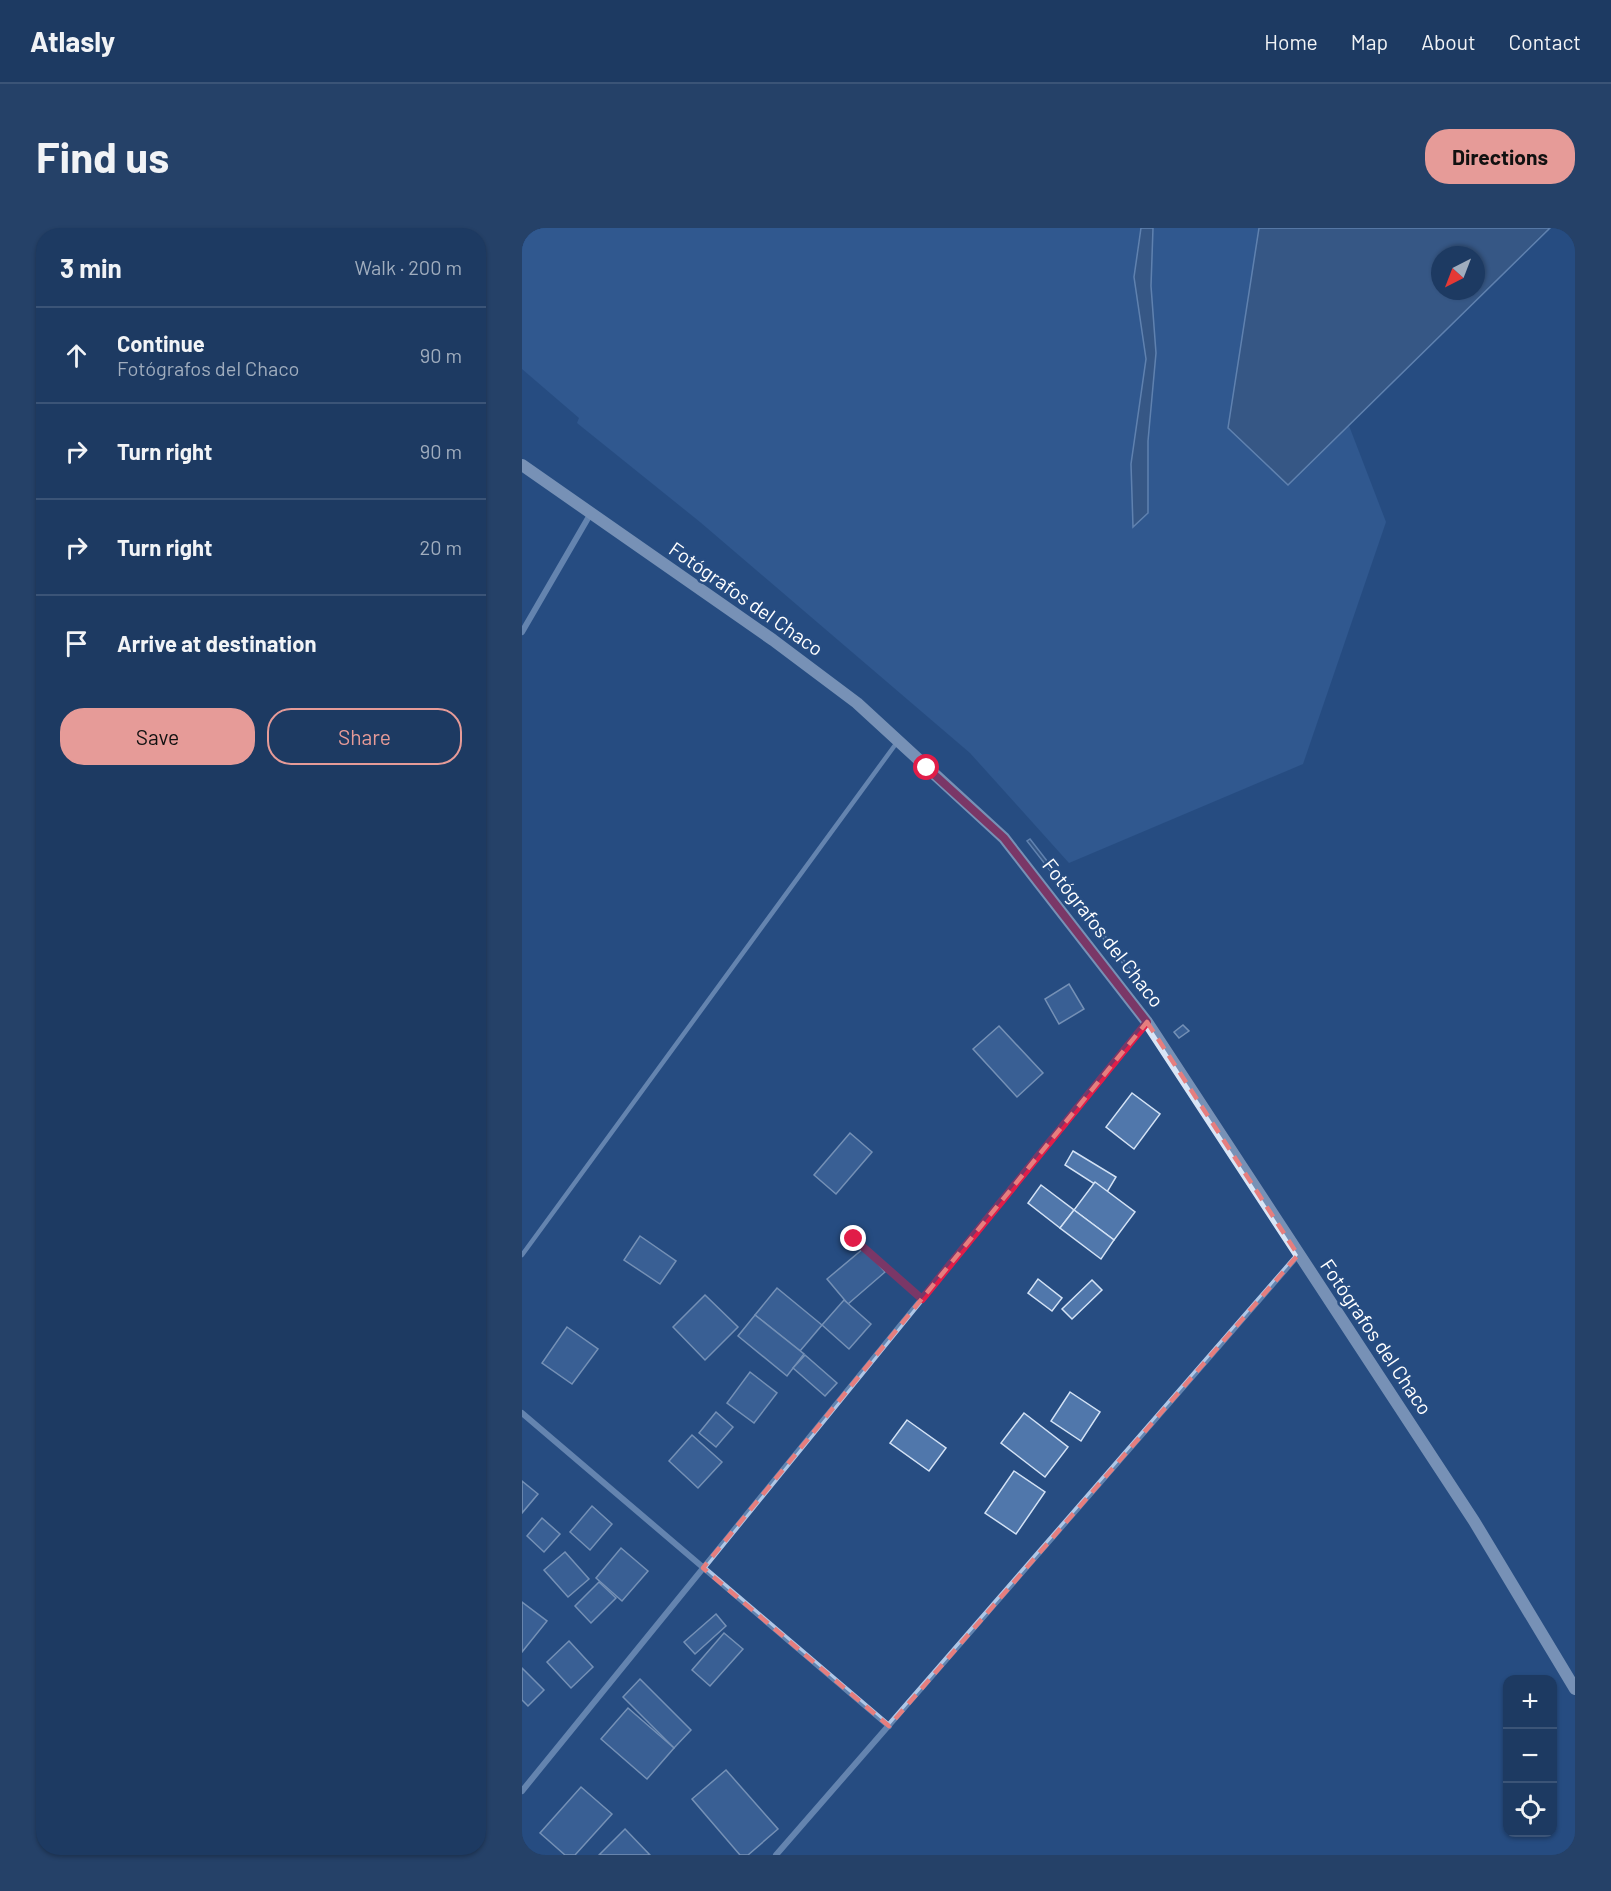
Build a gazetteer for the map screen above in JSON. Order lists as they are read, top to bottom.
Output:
{
  "streets": {
    "street": ["Fotógrafos del Chaco"]
  },
  "north": "bottom left",
  "page": {
    "header": "Atlasly",
    "nav": [
      "Home",
      "Map",
      "About",
      "Contact"
    ],
    "buttons": [
      "Directions",
      ["Save", "Share"]
    ],
    "title": "Find us",
    "heading": ["3 min", "Walk · 200 m"],
    "list": [
      ["Continue", "Fotógrafos del Chaco", "90 m"],
      ["Turn right", "90 m"],
      ["Turn right", "20 m"],
      "Arrive at destination"
    ],
    "map_buttons": ["+", "−"]
  }
}
